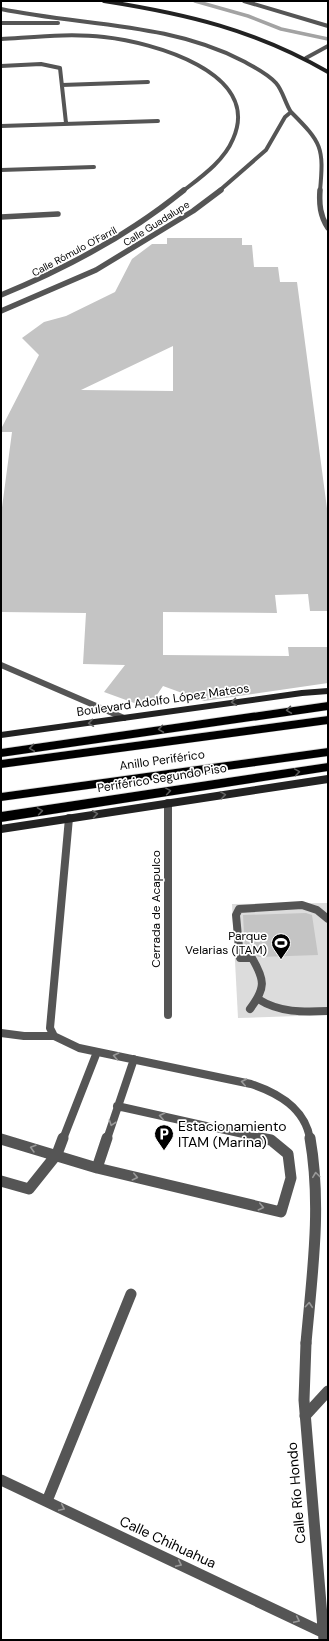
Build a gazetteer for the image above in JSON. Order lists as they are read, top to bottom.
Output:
{
  "streets": {
    "highway": ["Anillo Periférico", "Periférico Segundo Piso"],
    "main road": ["Boulevard Adolfo López Mateos"],
    "street": [
      "Calle Guadalupe",
      "Calle Rómulo O'Farril",
      "Cerrada de Acapulco",
      "Calle Río Hondo",
      "Calle Chihuahua"
    ]
  },
  "crossings": [
    ["Calle Río Hondo", "Calle Chihuahua"]
  ],
  "one_way": ["Boulevard Adolfo López Mateos", "Calle Río Hondo", "Calle Chihuahua"],
  "places": {
    "sports": ["Parque Velarias (ITAM)"],
    "parking": ["Estacionamiento ITAM (Marina)"]
  }
}
